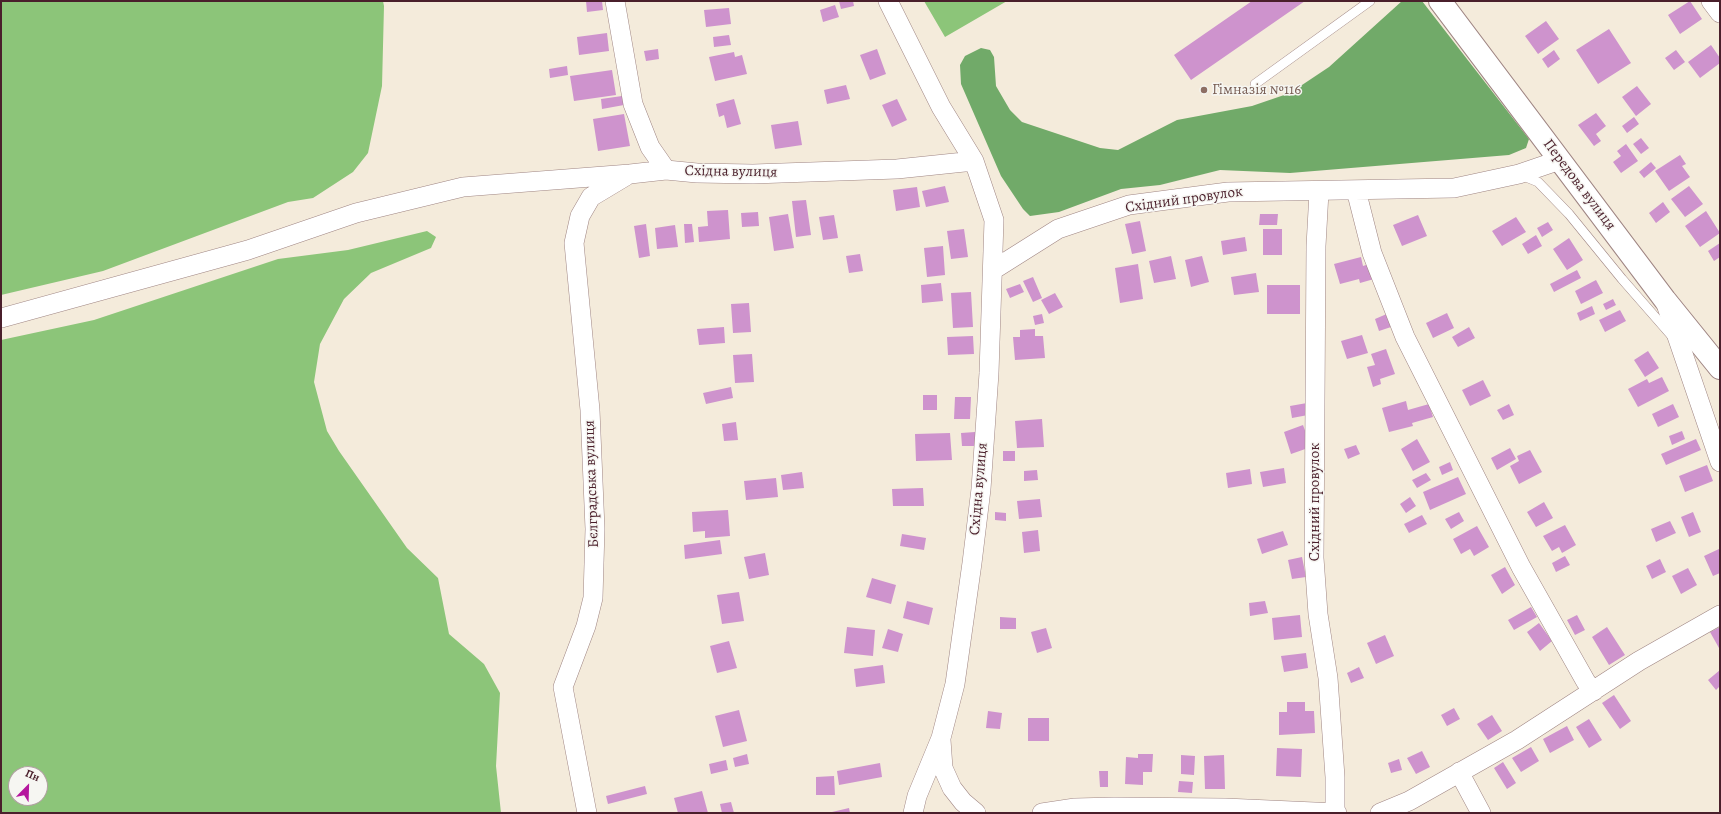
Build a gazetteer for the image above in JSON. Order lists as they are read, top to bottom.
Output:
{
  "streets": {
    "street": [
      "Східна вулиця",
      "Передова вулиця",
      "Східний провулок",
      "Бєлградська вулиця"
    ]
  },
  "crossings": [
    ["Східна вулиця", "Східний провулок"],
    ["Передова вулиця", "Східний провулок"]
  ],
  "places": ["Гімназія №116"],
  "north": "top right"
}
